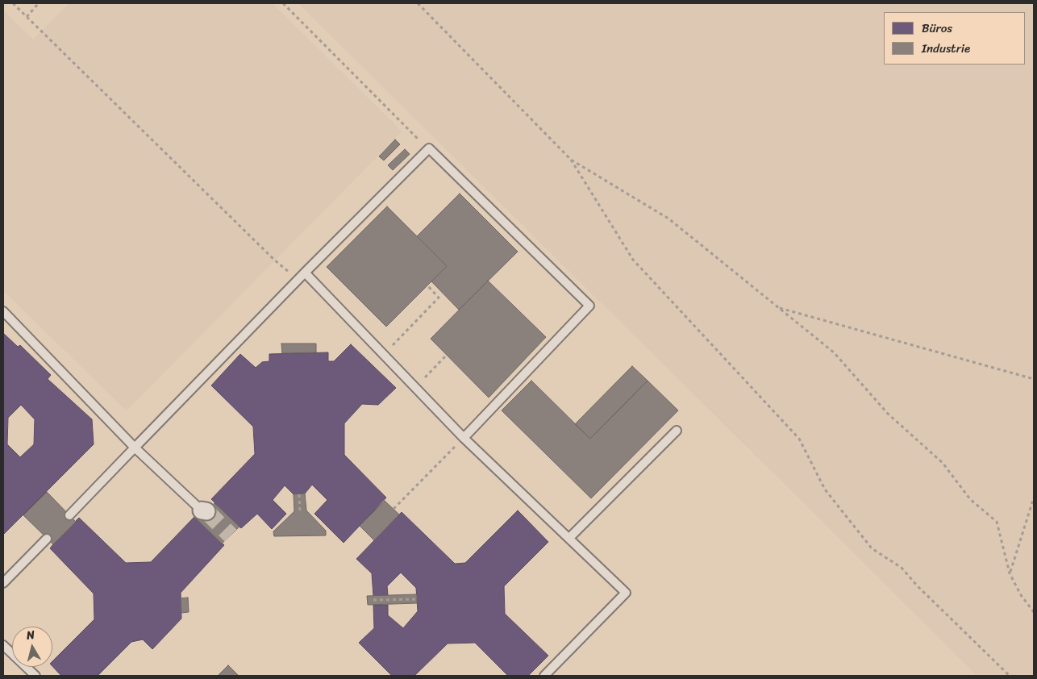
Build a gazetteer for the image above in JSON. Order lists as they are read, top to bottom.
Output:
{
  "legend": ["Büros", "Industrie"],
  "north": "top"
}
